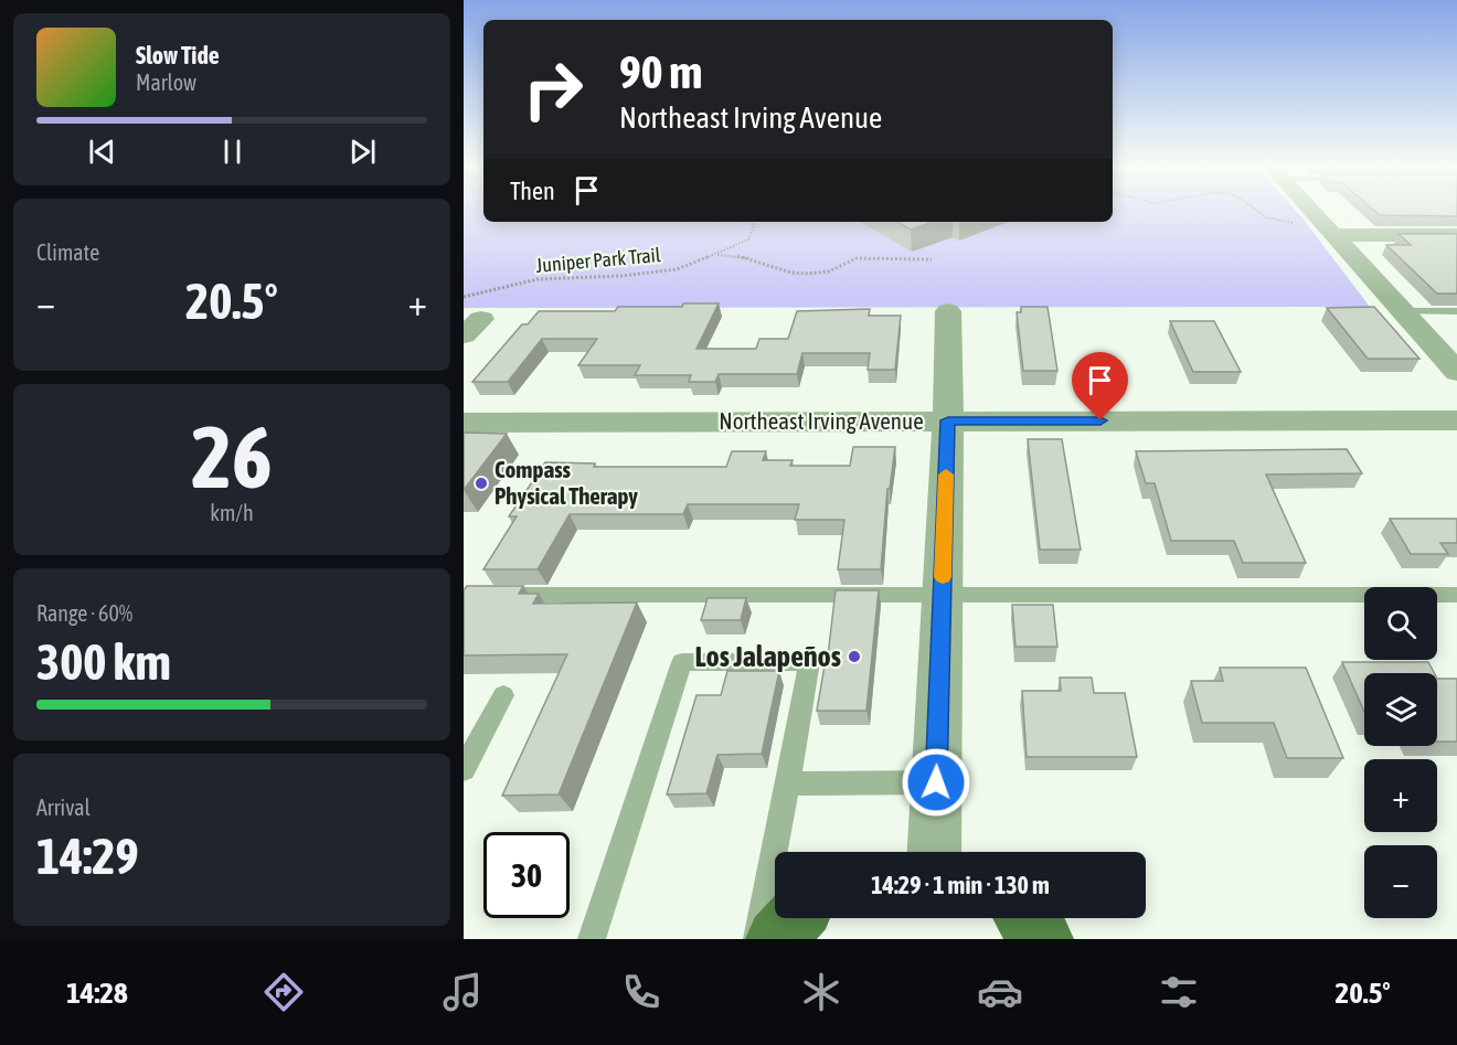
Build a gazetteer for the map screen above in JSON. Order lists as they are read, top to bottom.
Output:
{
  "streets": {
    "street": ["Northeast Irving Avenue"],
    "path": ["Juniper Park Trail"]
  },
  "places": ["Compass Physical Therapy", "Los Jalapeños"],
  "page": {
    "turn": ["90 m", "Northeast Irving Avenue"],
    "song": ["Slow Tide", "Marlow"],
    "then": "Then",
    "tile": [
      "Climate",
      ["26", "km/h"],
      ["Range · 60%", "300 km"],
      ["Arrival", "14:29"]
    ],
    "heat": ["−", "20.5°", "+"],
    "map_buttons": ["+", "−"],
    "limit": "30",
    "trip": "14:29 · 1 min · 130 m",
    "tabs": ["14:28", "20.5°"]
  }
}
